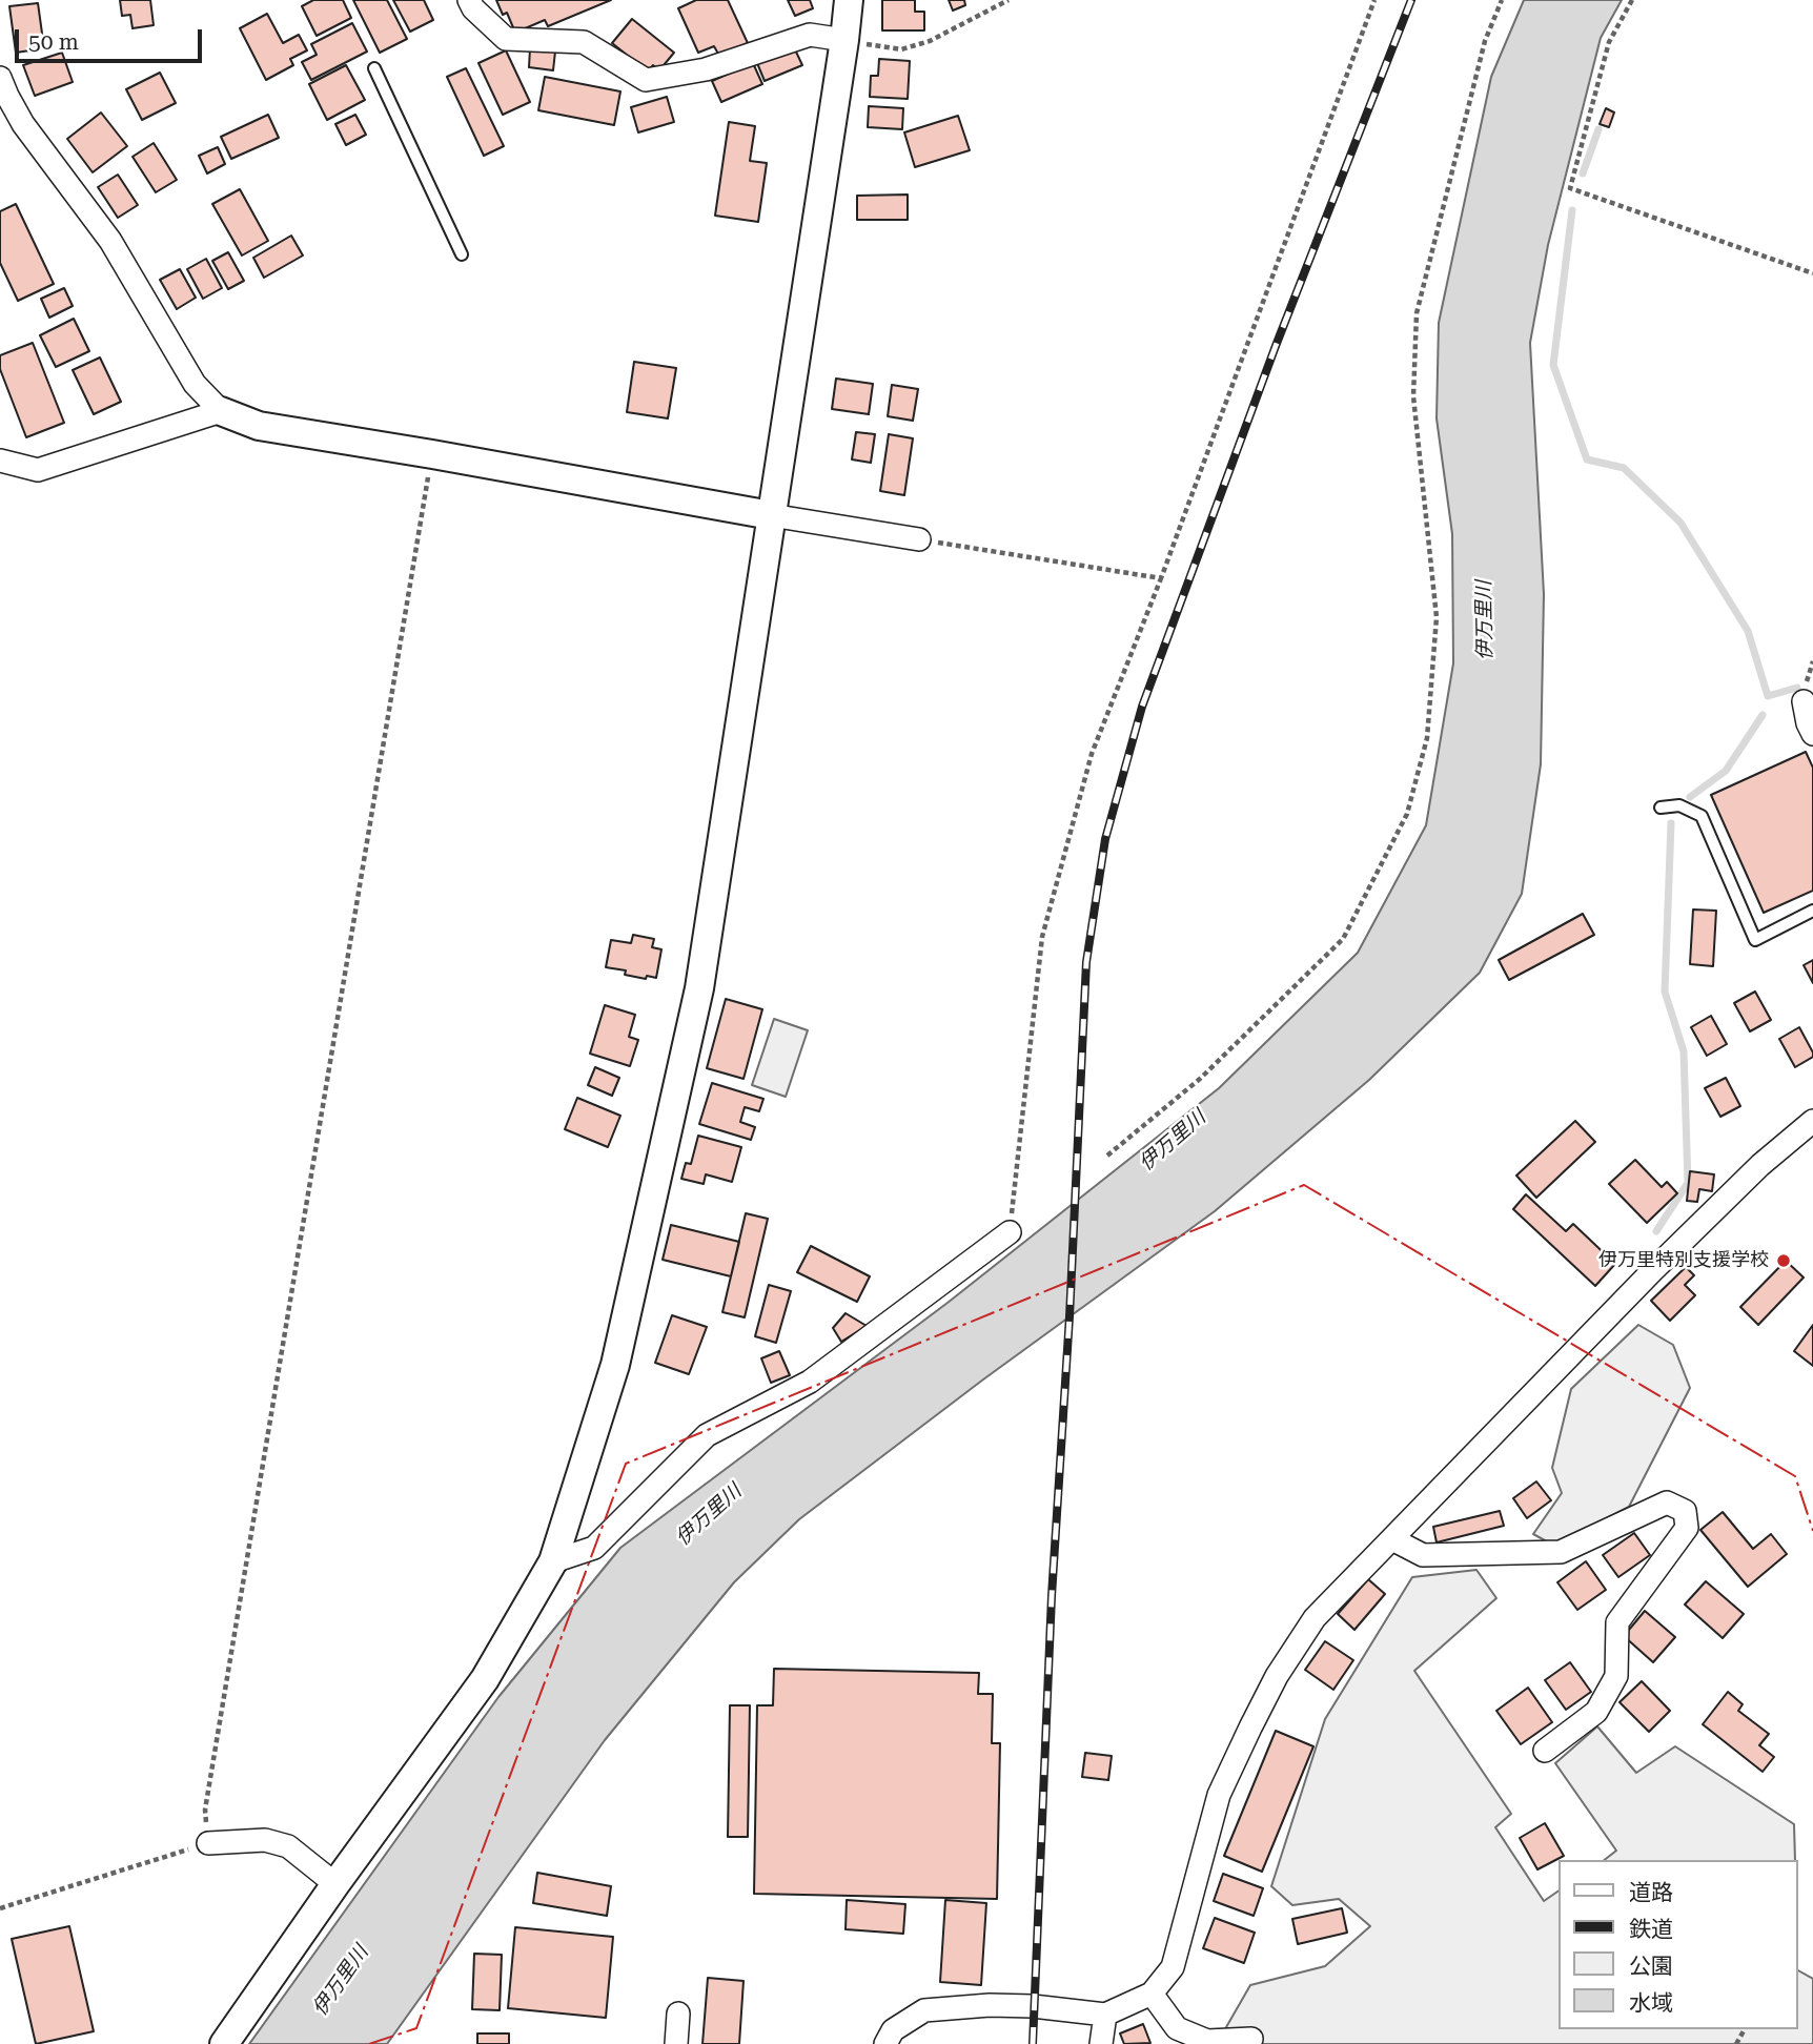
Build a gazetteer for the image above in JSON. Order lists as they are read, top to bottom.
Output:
{
  "water": ["伊万里川"],
  "places": ["伊万里特別支援学校"],
  "legend": [
    "道路",
    "鉄道",
    "公園",
    "水域"
  ],
  "scale_bar": "50 m"
}
